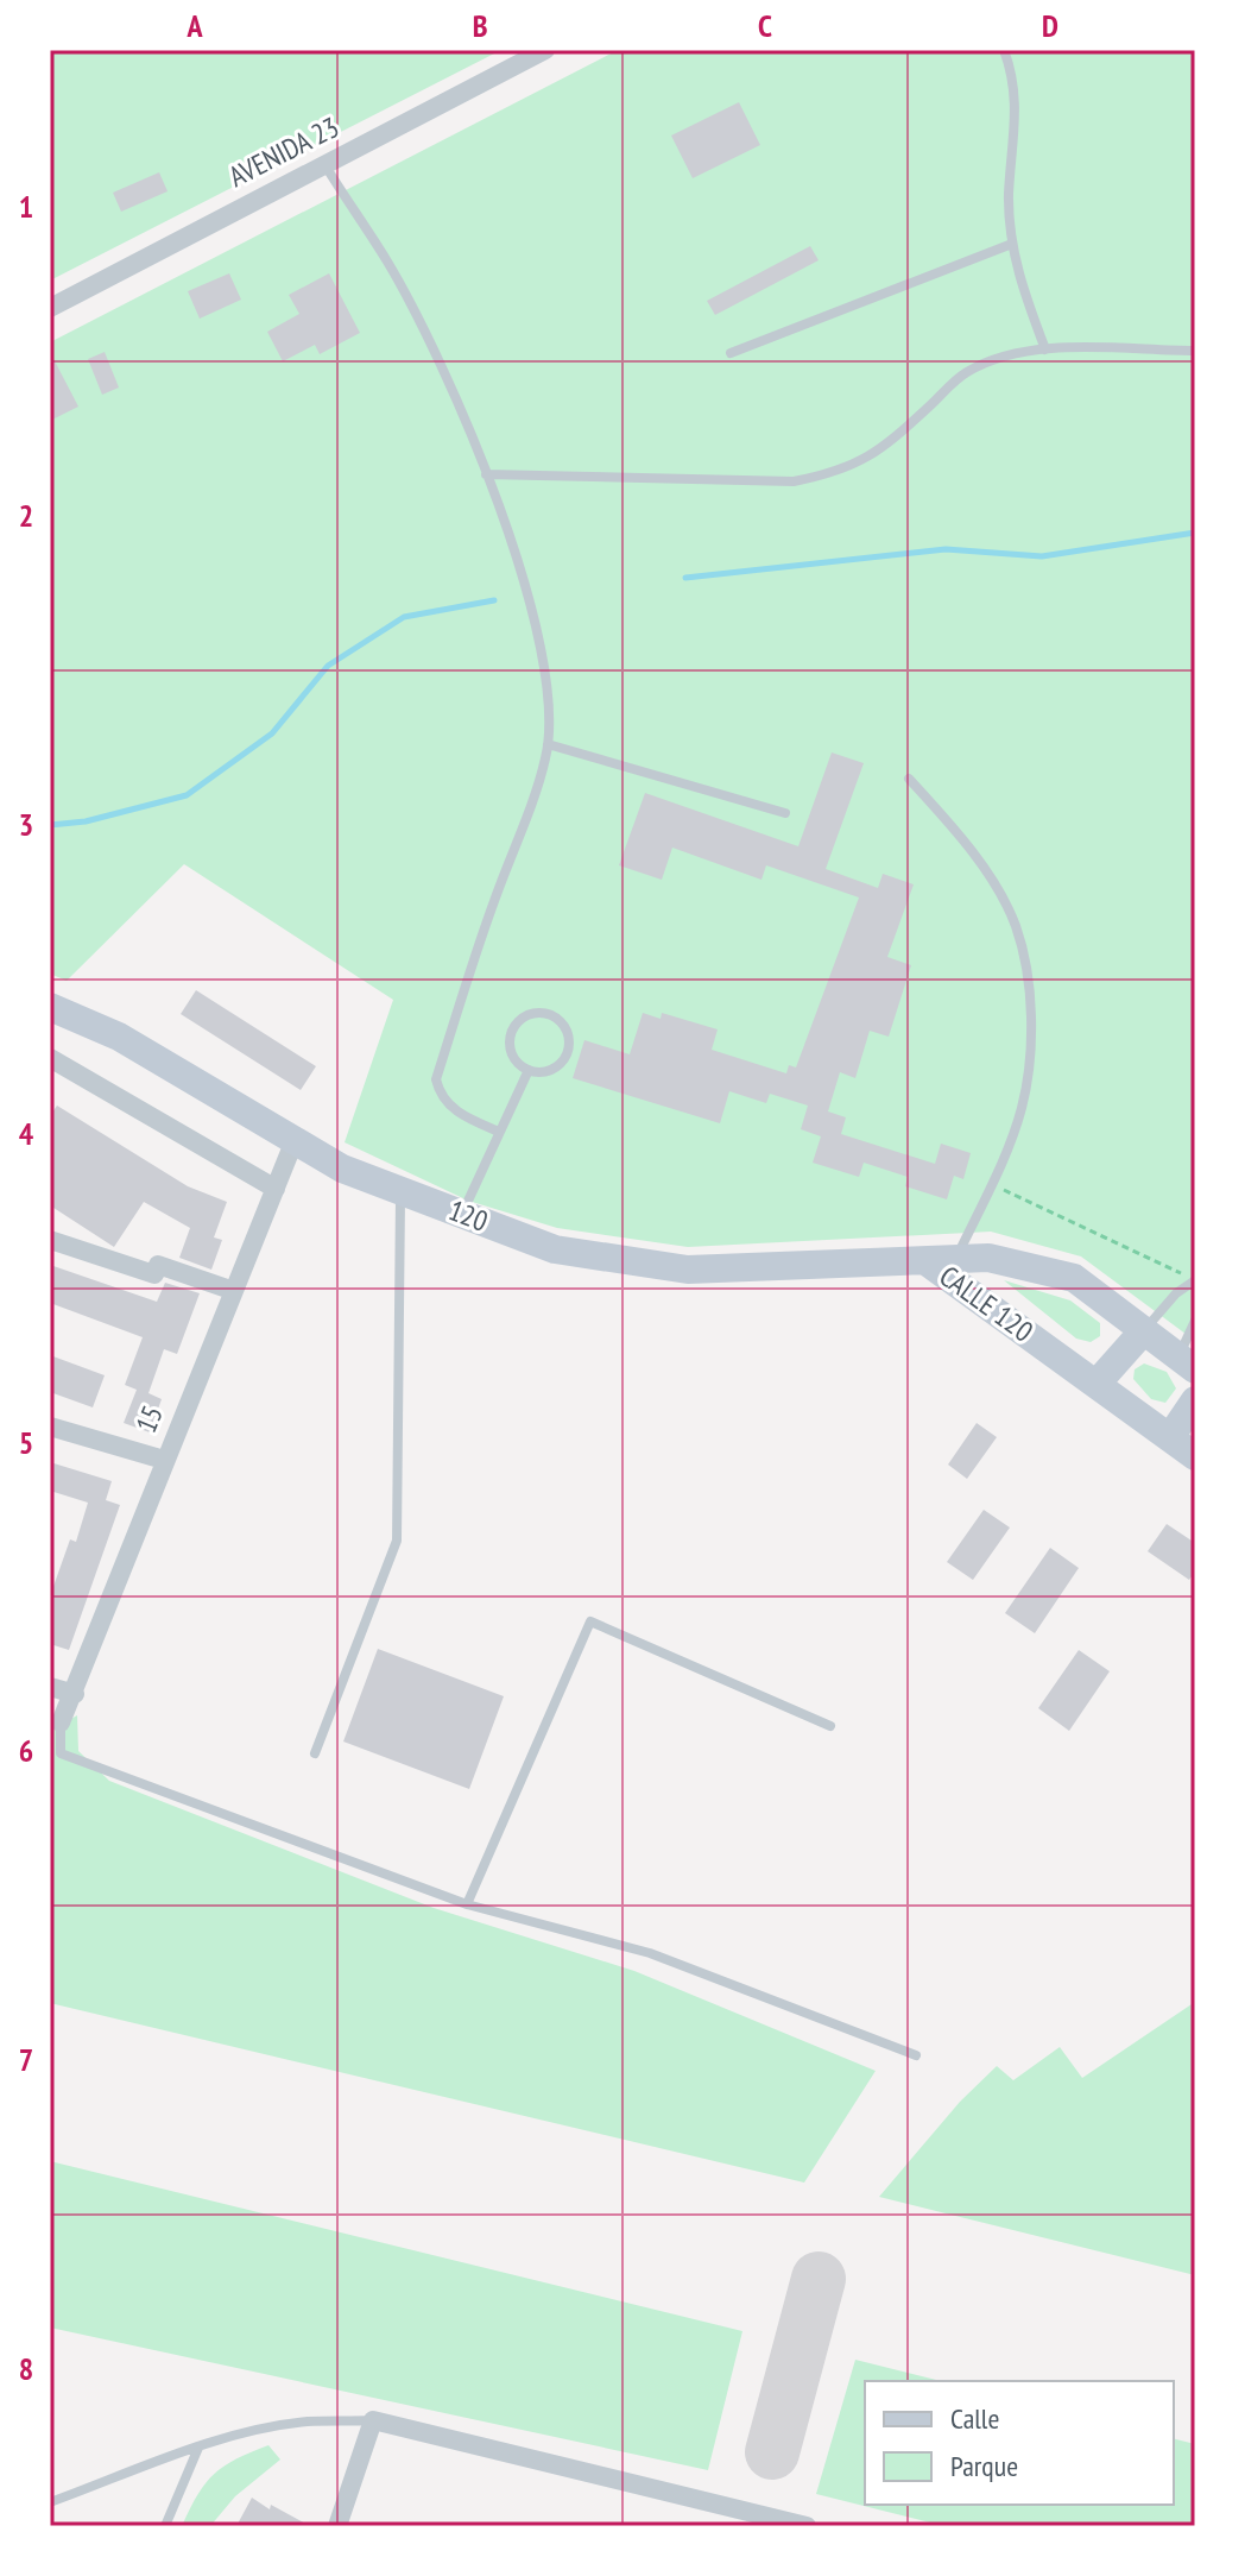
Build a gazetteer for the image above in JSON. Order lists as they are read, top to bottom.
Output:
{
  "streets": {
    "main road": ["120", "CALLE 120"],
    "street": ["AVENIDA 23", "15"]
  },
  "crossings": [
    ["120", "CALLE 120"],
    ["120", "15"]
  ],
  "legend": ["Calle", "Parque"],
  "grid": {
    "columns": [
      "A",
      "B",
      "C",
      "D"
    ],
    "rows": [
      "1",
      "2",
      "3",
      "4",
      "5",
      "6",
      "7",
      "8"
    ]
  }
}
